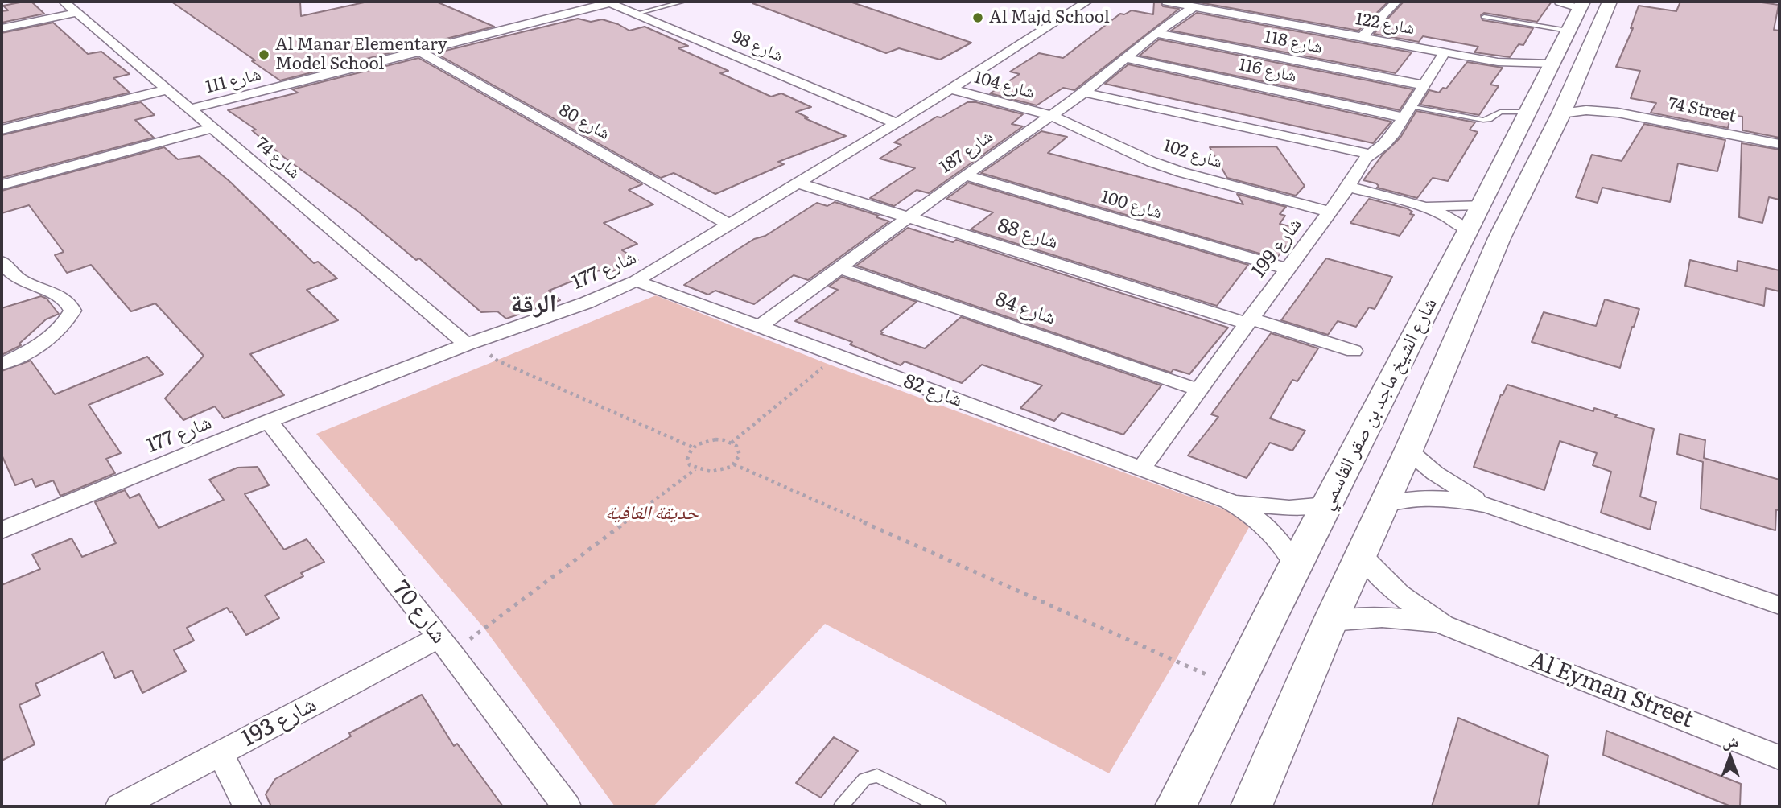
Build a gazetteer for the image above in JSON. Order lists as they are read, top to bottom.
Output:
{
  "streets": {
    "street": [
      "شارع 122",
      "شارع 118",
      "شارع 98",
      "شارع 116",
      "شارع 111",
      "شارع 104",
      "74 Street",
      "شارع 80",
      "شارع 187",
      "شارع 102",
      "شارع 74",
      "شارع 100",
      "شارع 88",
      "شارع 199",
      "شارع 177",
      "شارع 84",
      "شارع 82",
      "شارع الشيخ ماجد بن صقر القاسمي",
      "شارع 70",
      "Al Eyman Street",
      "شارع 193"
    ]
  },
  "crossings": [
    ["شارع 122", "شارع 187"],
    ["شارع 122", "شارع 199"],
    ["شارع 122", "شارع الشيخ ماجد بن صقر القاسمي"],
    ["شارع 118", "شارع 187"],
    ["شارع 118", "شارع 199"],
    ["شارع 98", "شارع 111"],
    ["شارع 98", "شارع 177"],
    ["شارع 116", "شارع 187"],
    ["شارع 116", "شارع 199"],
    ["شارع 111", "شارع 80"],
    ["شارع 111", "شارع 74"],
    ["شارع 104", "شارع 187"],
    ["شارع 104", "شارع 102"],
    ["شارع 104", "شارع 177"],
    ["74 Street", "شارع الشيخ ماجد بن صقر القاسمي"],
    ["شارع 80", "شارع 177"],
    ["شارع 187", "شارع 102"],
    ["شارع 187", "شارع 100"],
    ["شارع 187", "شارع 88"],
    ["شارع 187", "شارع 84"],
    ["شارع 187", "شارع 82"],
    ["شارع 102", "شارع 199"],
    ["شارع 74", "شارع 177"],
    ["شارع 100", "شارع 199"],
    ["شارع 88", "شارع 199"],
    ["شارع 88", "شارع 177"],
    ["شارع 199", "شارع 84"],
    ["شارع 199", "شارع 82"],
    ["شارع 177", "شارع 82"],
    ["شارع 177", "شارع 70"],
    ["شارع 82", "شارع الشيخ ماجد بن صقر القاسمي"],
    ["شارع الشيخ ماجد بن صقر القاسمي", "Al Eyman Street"],
    ["شارع 70", "شارع 193"]
  ],
  "districts": ["الرقة"],
  "parks": ["حديقة الغافية"],
  "places": ["Al Majd School", "Al Manar Elementary Model School"],
  "north": "top"
}
